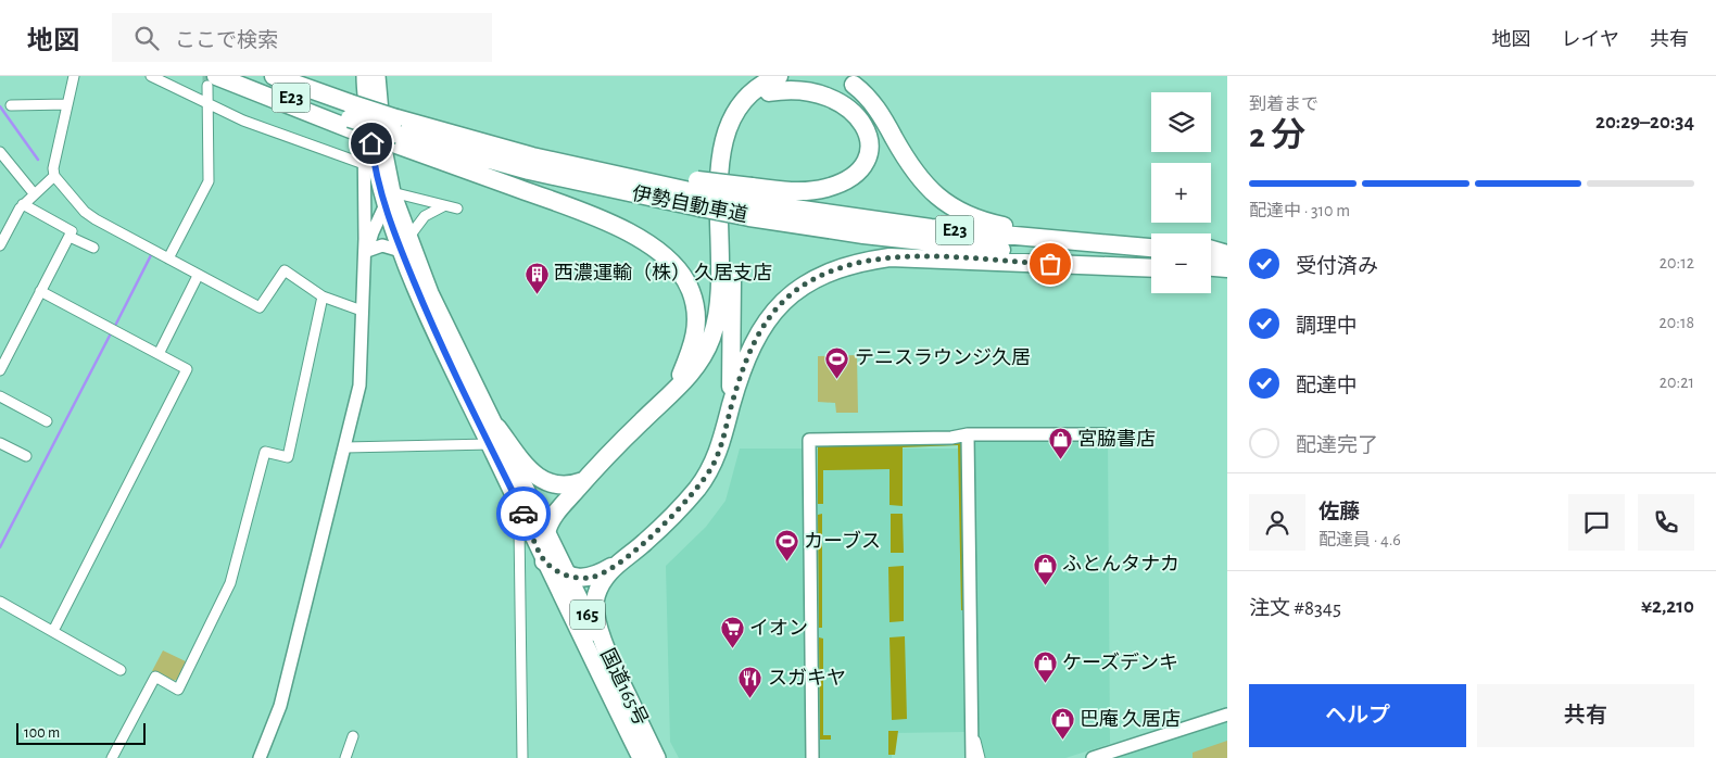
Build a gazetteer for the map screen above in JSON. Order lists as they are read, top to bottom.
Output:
{
  "streets": {
    "highway": [
      "E23",
      "伊勢自動車道",
      "165",
      "国道165号"
    ]
  },
  "places": {
    "building": ["西濃運輸（株） 久居支店"],
    "sports": ["テニスラウンジ久居", "カーブス"],
    "shop": [
      "宮脇書店",
      "ふとんタナカ",
      "ケーズデンキ",
      "巴庵 久居店"
    ],
    "supermarket": ["イオン"],
    "restaurant": ["スガキヤ"]
  },
  "scale_bar": "100 m",
  "page": {
    "header": "地図",
    "search": "ここで検索",
    "nav": ["地図", "レイヤ", "共有"],
    "heading": ["2 分", "到着まで", "20:29–20:34"],
    "panel": [
      "佐藤",
      "配達員 · 4.6",
      "注文 #8345",
      "¥2,210"
    ],
    "map_buttons": ["+", "−"],
    "bar": "配達中 · 310 m",
    "list": [
      ["受付済み", "20:12"],
      ["調理中", "20:18"],
      ["配達中", "20:21"],
      "配達完了"
    ],
    "buttons": ["ヘルプ", "共有"],
    "scale": "100 m"
  }
}
